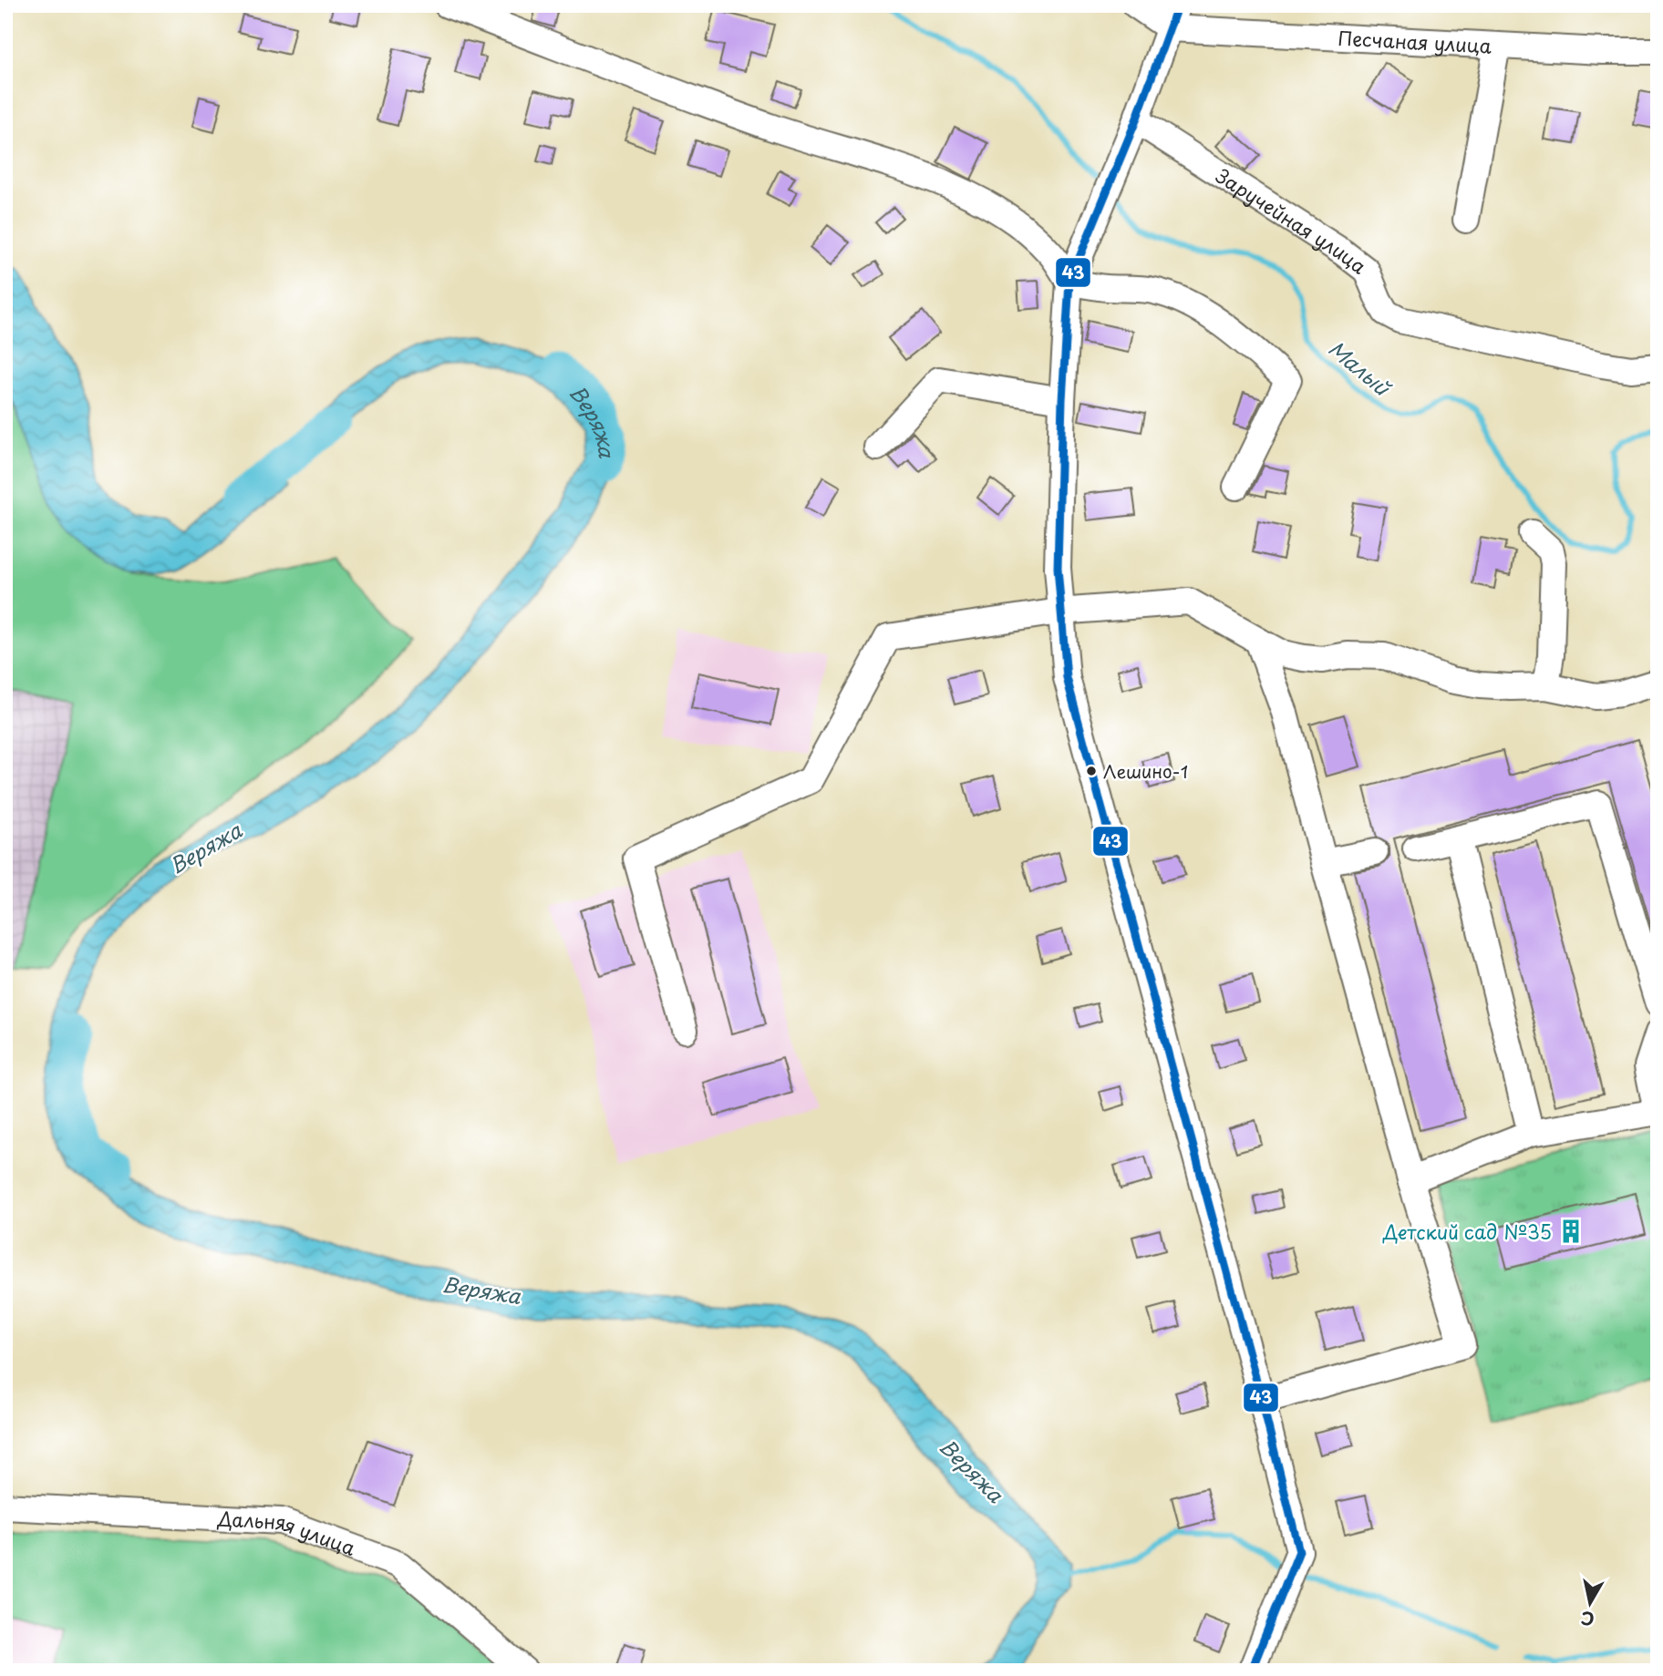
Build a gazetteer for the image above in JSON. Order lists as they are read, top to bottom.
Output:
{
  "streets": {
    "street": ["Песчаная улица", "Заручейная улица", "Дальняя улица"]
  },
  "water": ["Малый", "Веряжа"],
  "places": {
    "other": ["Лешино-1"],
    "building": ["Детский сад №35"]
  },
  "lines": ["transit line 43"],
  "north": "bottom"
}
